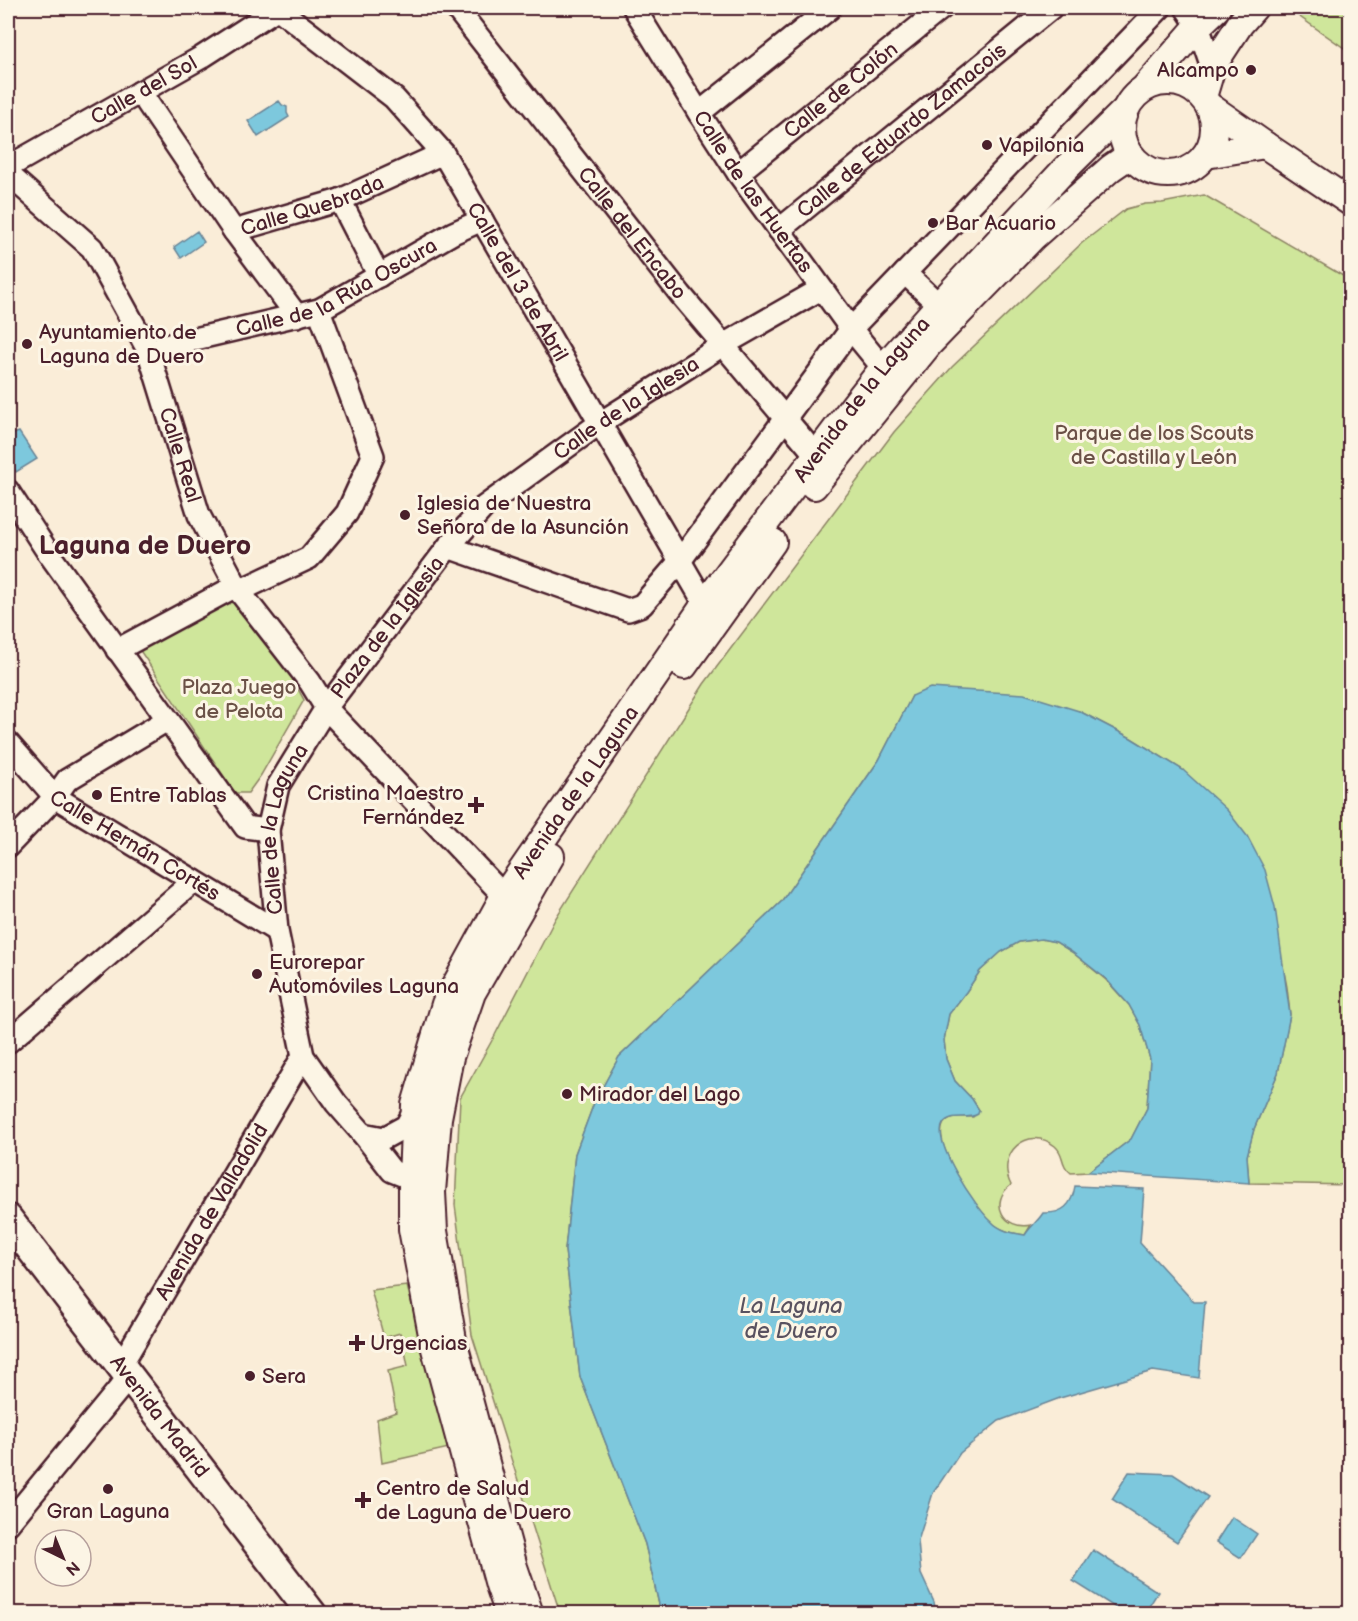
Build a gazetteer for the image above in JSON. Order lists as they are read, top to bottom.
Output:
{
  "streets": {
    "main road": ["Avenida Madrid"],
    "street": [
      "Calle del Sol",
      "Calle de Colón",
      "Calle de Eduardo Zamacois",
      "Calle de las Huertas",
      "Calle Quebrada",
      "Calle del Encabo",
      "Calle del 3 de Abril",
      "Calle de la Rúa Oscura",
      "Avenida de la Laguna",
      "Calle de la Iglesia",
      "Calle Real",
      "Plaza de la Iglesia",
      "Calle de la Laguna",
      "Calle Hernán Cortés",
      "Avenida de Valladolid"
    ]
  },
  "crossings": [
    ["Calle del Sol", "Calle Quebrada"],
    ["Calle del Sol", "Calle del 3 de Abril"],
    ["Calle de Colón", "Calle de las Huertas"],
    ["Calle de Eduardo Zamacois", "Calle de las Huertas"],
    ["Calle de las Huertas", "Avenida de la Laguna"],
    ["Calle de las Huertas", "Calle de la Iglesia"],
    ["Calle Quebrada", "Calle del 3 de Abril"],
    ["Calle del Encabo", "Avenida de la Laguna"],
    ["Calle del Encabo", "Calle de la Iglesia"],
    ["Calle del 3 de Abril", "Calle de la Rúa Oscura"],
    ["Calle del 3 de Abril", "Avenida de la Laguna"],
    ["Calle del 3 de Abril", "Calle de la Iglesia"],
    ["Calle de la Rúa Oscura", "Calle Real"],
    ["Avenida de la Laguna", "Calle Real"],
    ["Avenida de la Laguna", "Calle de la Laguna"],
    ["Calle de la Iglesia", "Plaza de la Iglesia"],
    ["Calle Real", "Plaza de la Iglesia"],
    ["Calle Real", "Calle de la Laguna"],
    ["Plaza de la Iglesia", "Calle de la Laguna"],
    ["Calle de la Laguna", "Calle Hernán Cortés"],
    ["Calle de la Laguna", "Avenida de Valladolid"],
    ["Avenida de Valladolid", "Avenida Madrid"]
  ],
  "districts": ["Laguna de Duero"],
  "water": ["La Laguna de Duero"],
  "parks": ["Parque de los Scouts de Castilla y León", "Plaza Juego de Pelota"],
  "places": {
    "other": [
      "Alcampo",
      "Vapilonia",
      "Bar Acuario",
      "Ayuntamiento de Laguna de Duero",
      "Iglesia de Nuestra Señora de la Asunción",
      "Entre Tablas",
      "Eurorepar Automóviles Laguna",
      "Mirador del Lago",
      "Sera",
      "Gran Laguna"
    ],
    "health": ["Cristina Maestro Fernández", "Urgencias", "Centro de Salud de Laguna de Duero"]
  },
  "north": "bottom right"
}
